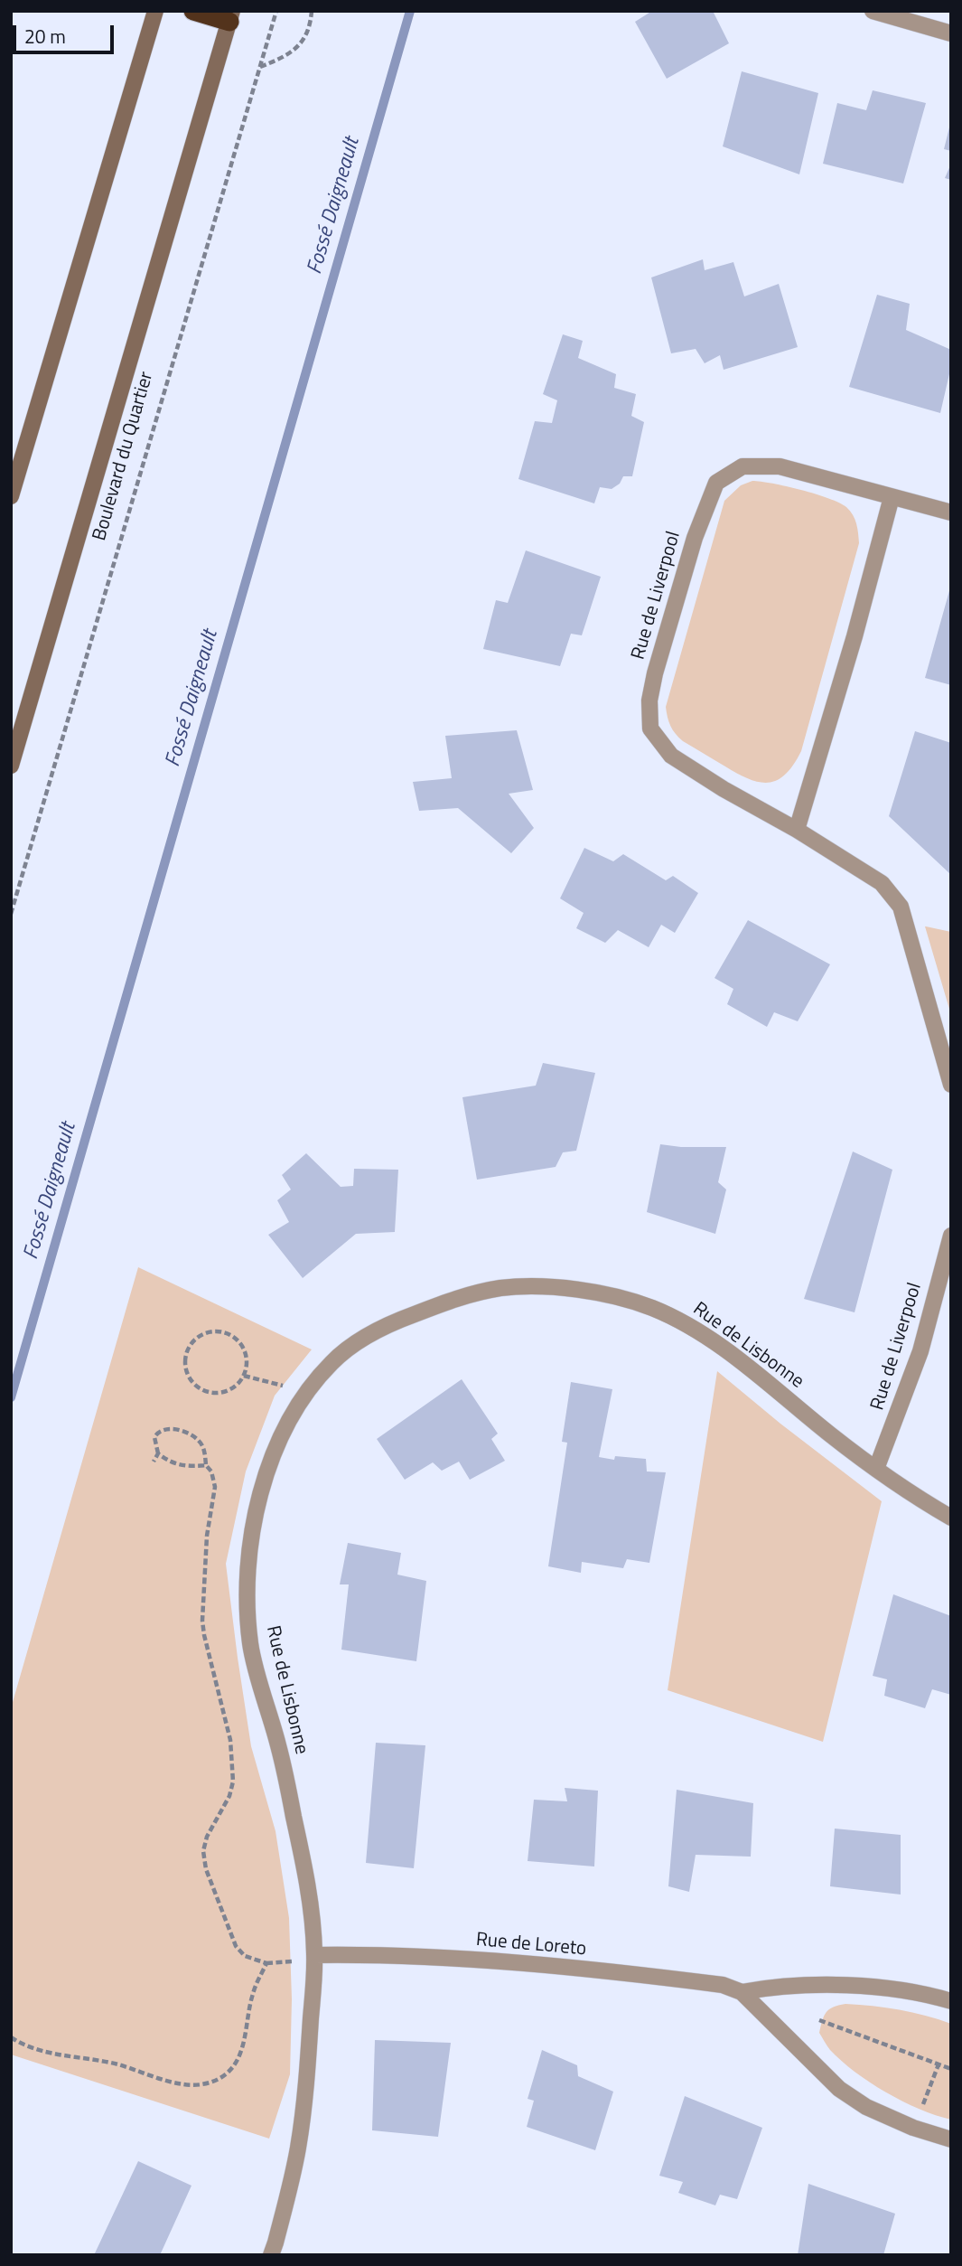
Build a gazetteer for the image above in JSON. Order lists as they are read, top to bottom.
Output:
{
  "streets": {
    "main road": ["Boulevard du Quartier"],
    "street": ["Rue de Liverpool", "Rue de Lisbonne", "Rue de Loreto"]
  },
  "crossings": [
    ["Rue de Liverpool", "Rue de Lisbonne"],
    ["Rue de Lisbonne", "Rue de Loreto"]
  ],
  "water": ["Fossé Daigneault"],
  "scale_bar": "20 m"
}
